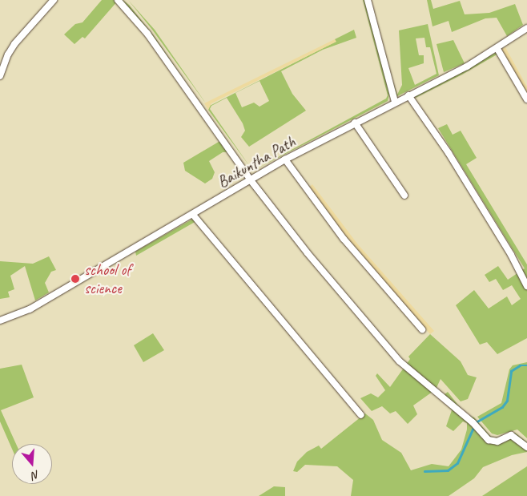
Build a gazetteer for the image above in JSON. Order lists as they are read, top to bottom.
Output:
{
  "streets": {
    "street": ["Baikuntha Path"]
  },
  "places": ["school of science"],
  "north": "bottom"
}
